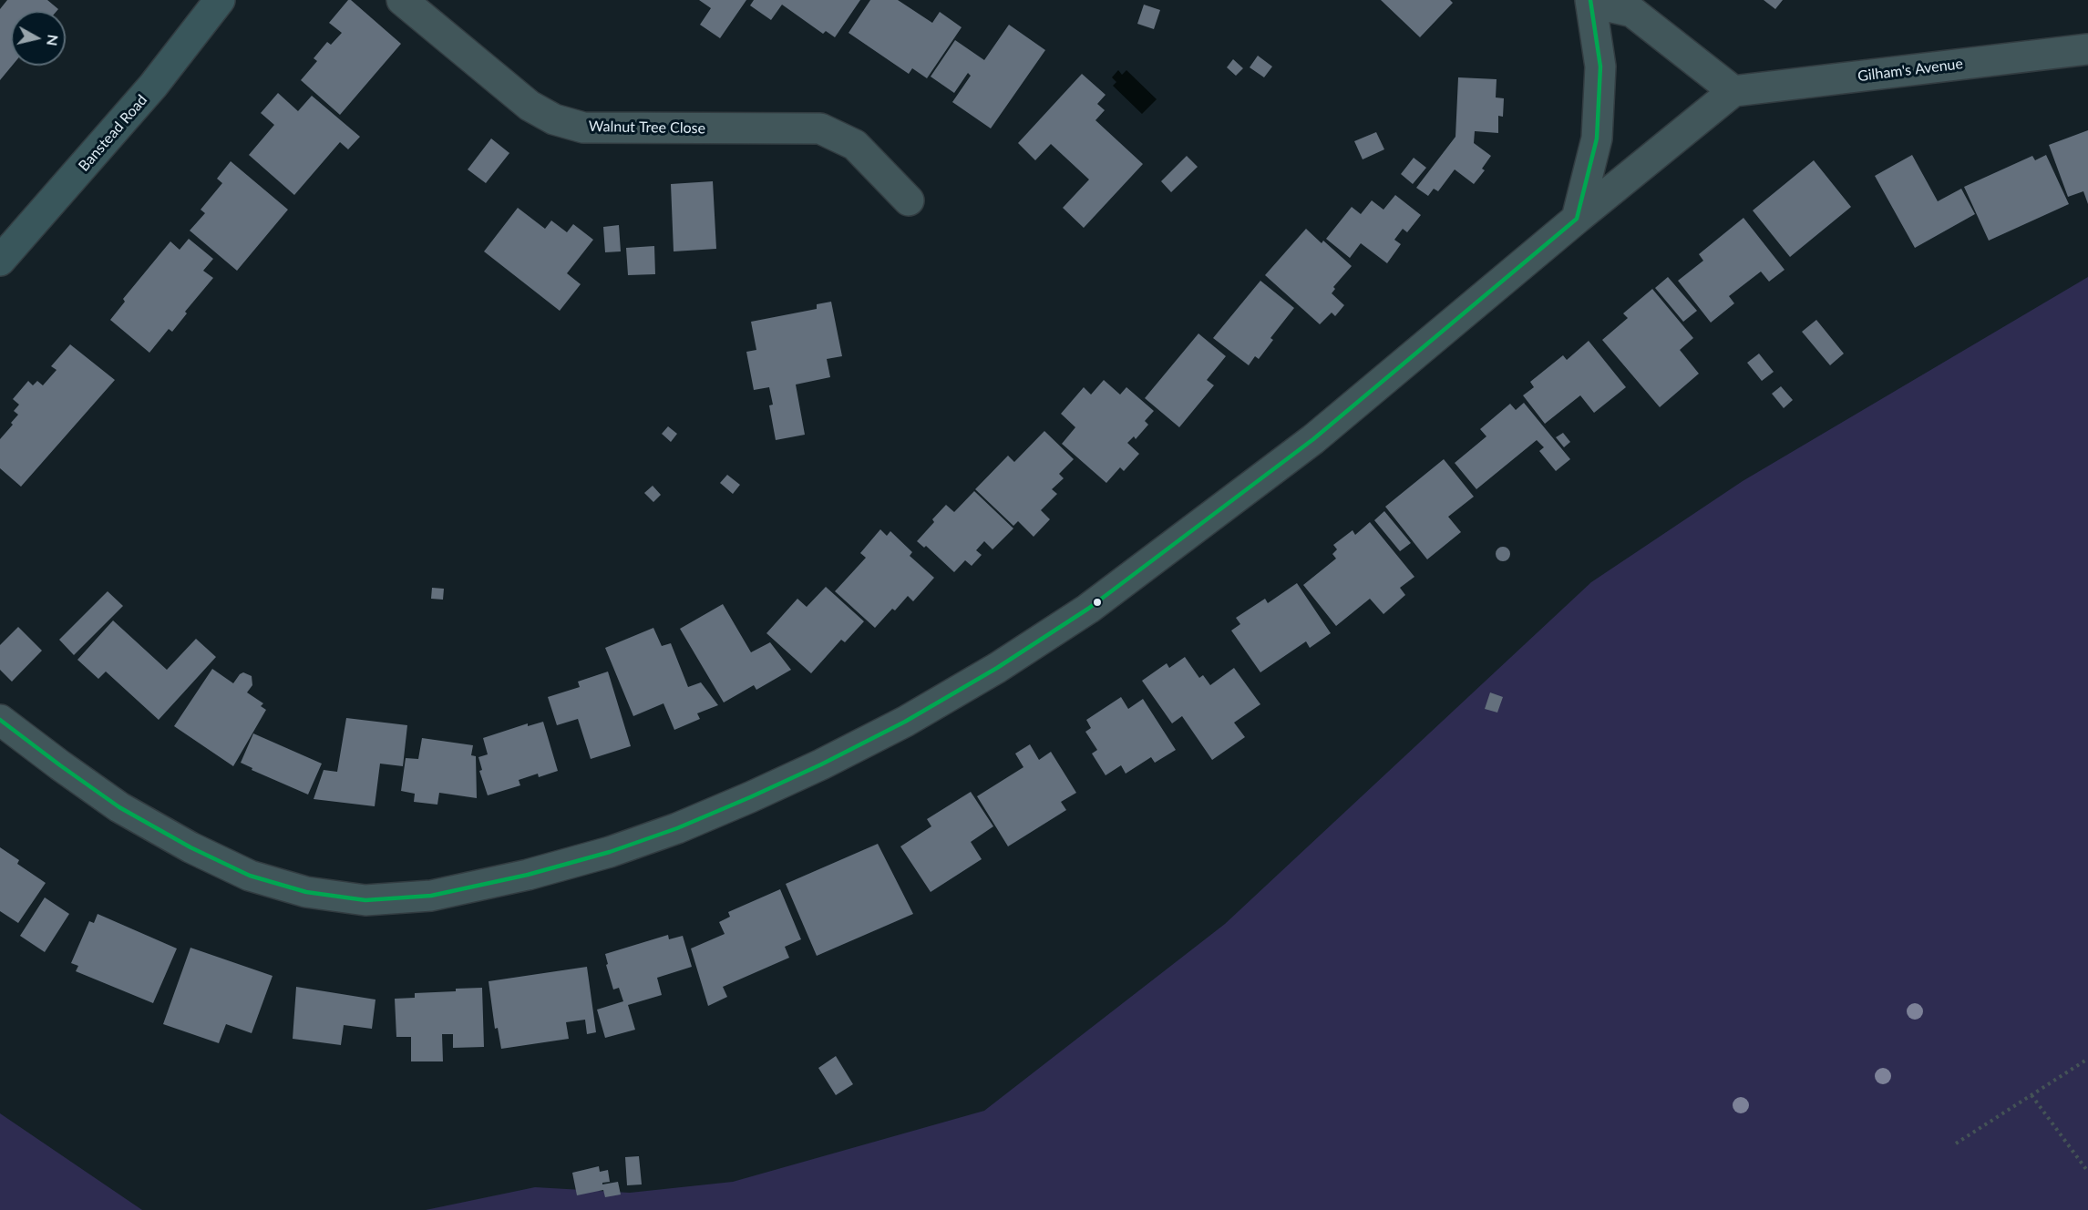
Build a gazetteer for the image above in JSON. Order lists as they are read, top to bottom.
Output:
{
  "streets": {
    "street": ["Gilham's Avenue", "Walnut Tree Close", "Banstead Road"]
  },
  "north": "right"
}
